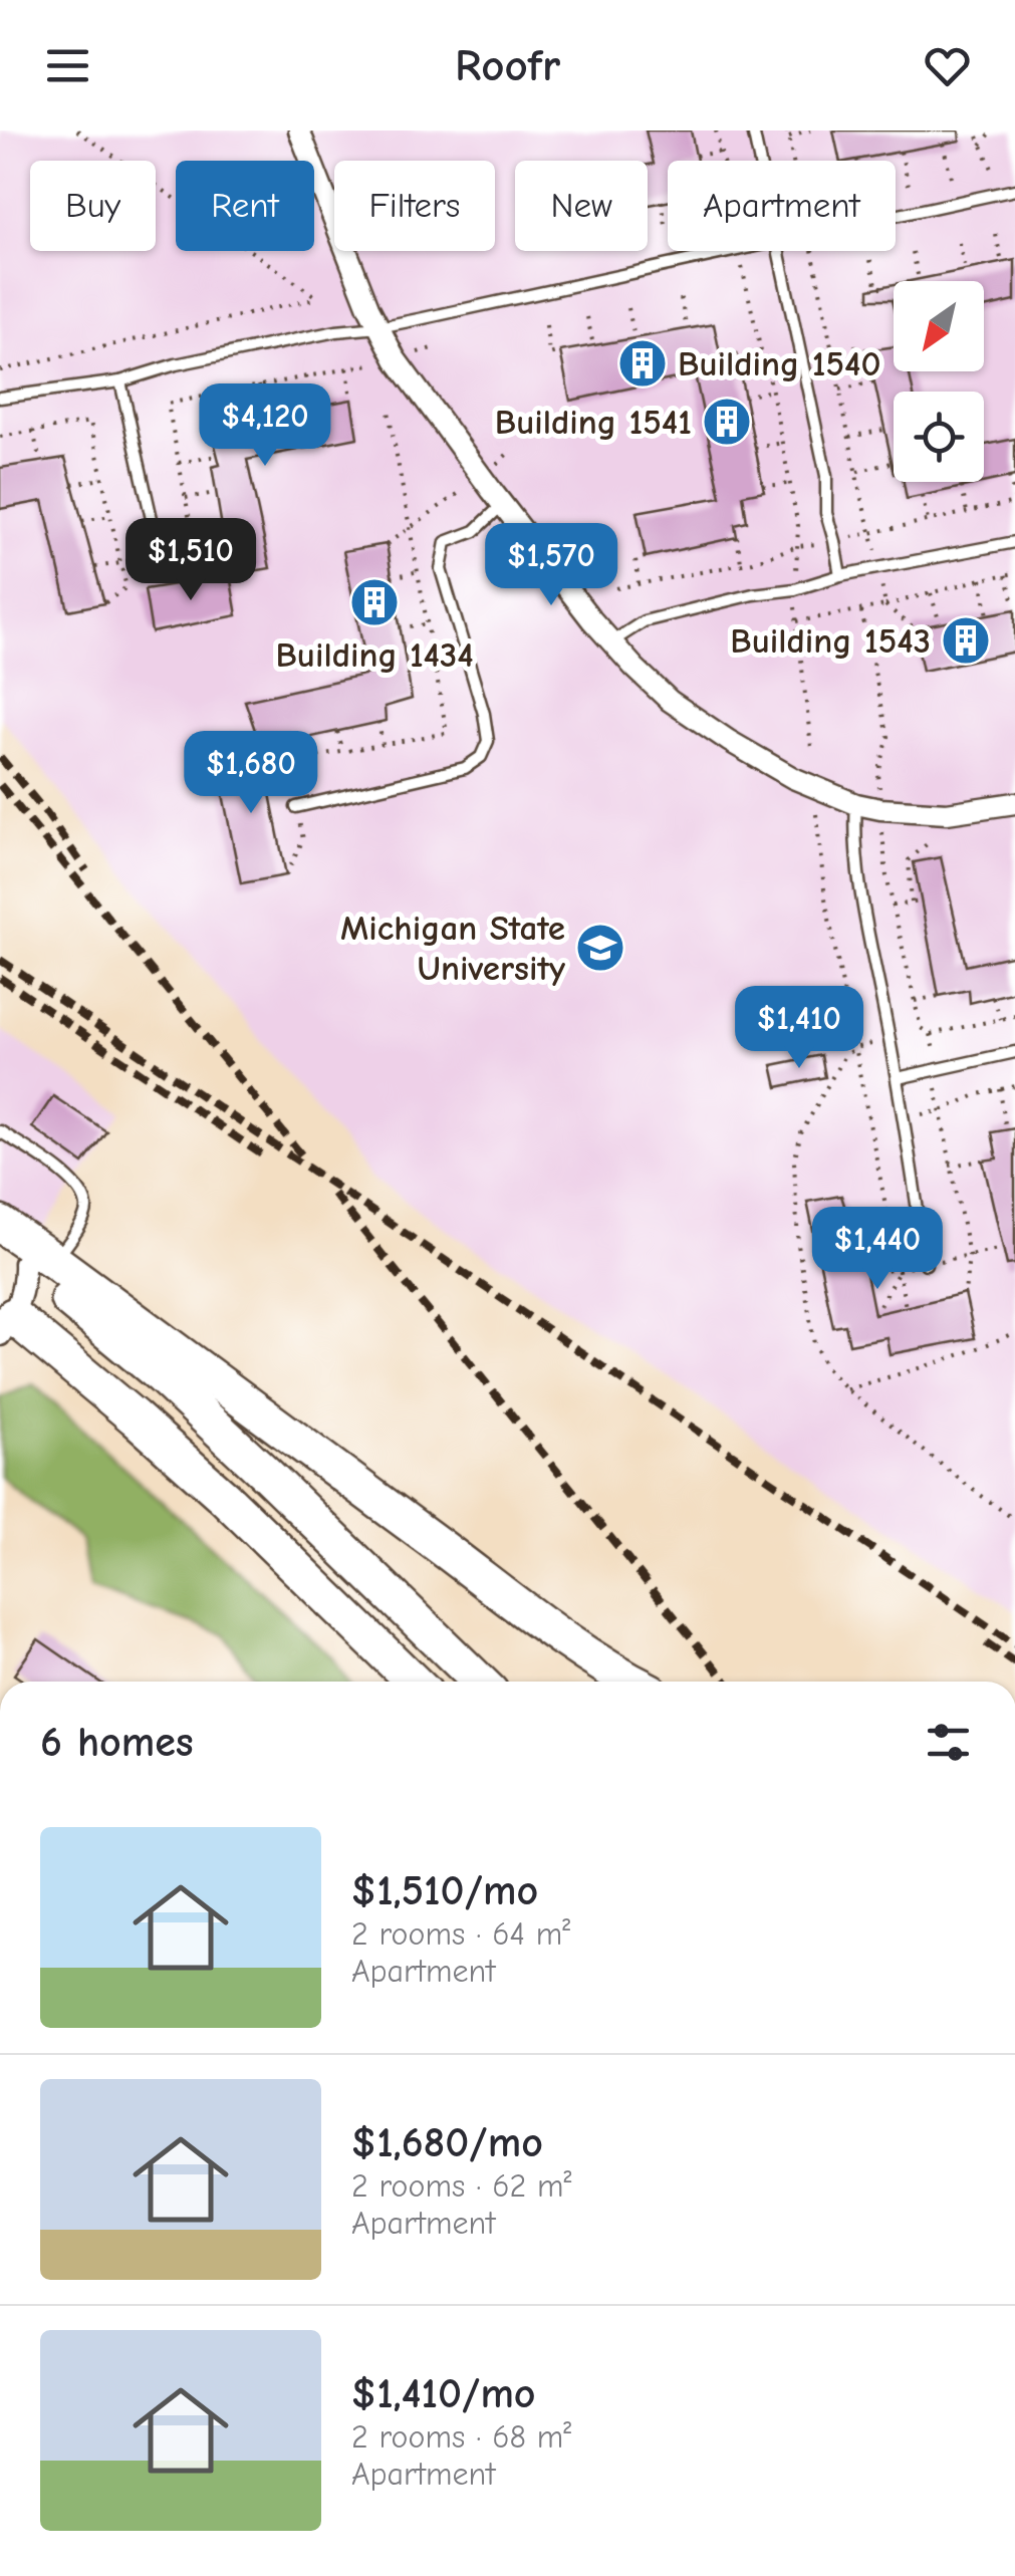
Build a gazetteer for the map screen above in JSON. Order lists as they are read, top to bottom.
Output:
{
  "places": {
    "building": [
      "Building 1540",
      "Building 1541",
      "Building 1434",
      "Building 1543"
    ],
    "school or university": ["Michigan State University"]
  },
  "north": "bottom left",
  "page": {
    "header": "Roofr",
    "chip": [
      "Buy",
      "Rent",
      "Filters",
      "New",
      "Apartment"
    ],
    "price": [
      "$4,120",
      "$1,510",
      "$1,570",
      "$1,680",
      "$1,410",
      "$1,440"
    ],
    "heading": "6 homes",
    "list": [
      {
        "name": "$1,510/mo",
        "note": "2 rooms · 64 m² · Apartment"
      },
      {
        "name": "$1,680/mo",
        "note": "2 rooms · 62 m² · Apartment"
      },
      {
        "name": "$1,410/mo",
        "note": "2 rooms · 68 m² · Apartment"
      }
    ]
  }
}
